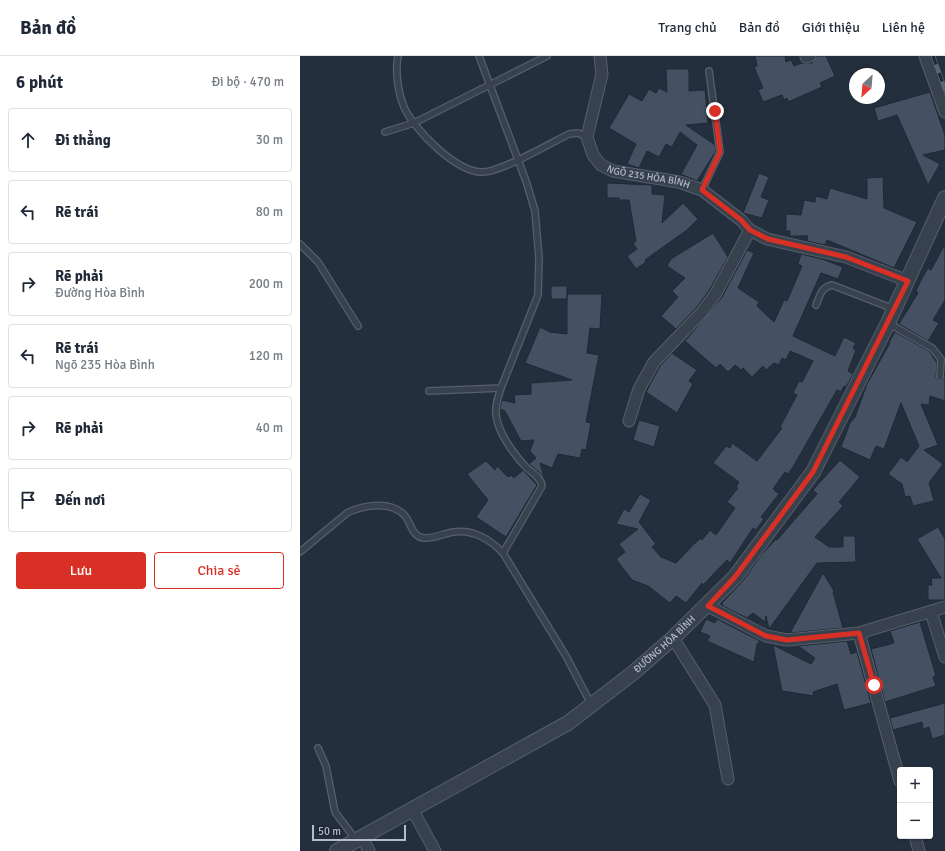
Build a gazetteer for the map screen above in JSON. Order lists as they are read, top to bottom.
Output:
{
  "streets": {
    "street": ["NGÕ 235 HÒA BÌNH", "ĐƯỜNG HÒA BÌNH"]
  },
  "crossings": [
    ["NGÕ 235 HÒA BÌNH", "ĐƯỜNG HÒA BÌNH"]
  ],
  "scale_bar": "50 m",
  "north": "bottom left",
  "page": {
    "header": "Bản đồ",
    "nav": [
      "Trang chủ",
      "Bản đồ",
      "Giới thiệu",
      "Liên hệ"
    ],
    "heading": ["6 phút", "Đi bộ · 470 m"],
    "list": [
      ["Đi thẳng", "30 m"],
      ["Rẽ trái", "80 m"],
      ["Rẽ phải", "Đường Hòa Bình", "200 m"],
      ["Rẽ trái", "Ngõ 235 Hòa Bình", "120 m"],
      ["Rẽ phải", "40 m"],
      "Đến nơi"
    ],
    "buttons": ["Lưu", "Chia sẻ"],
    "map_buttons": ["+", "−"],
    "scale": "50 m"
  }
}
